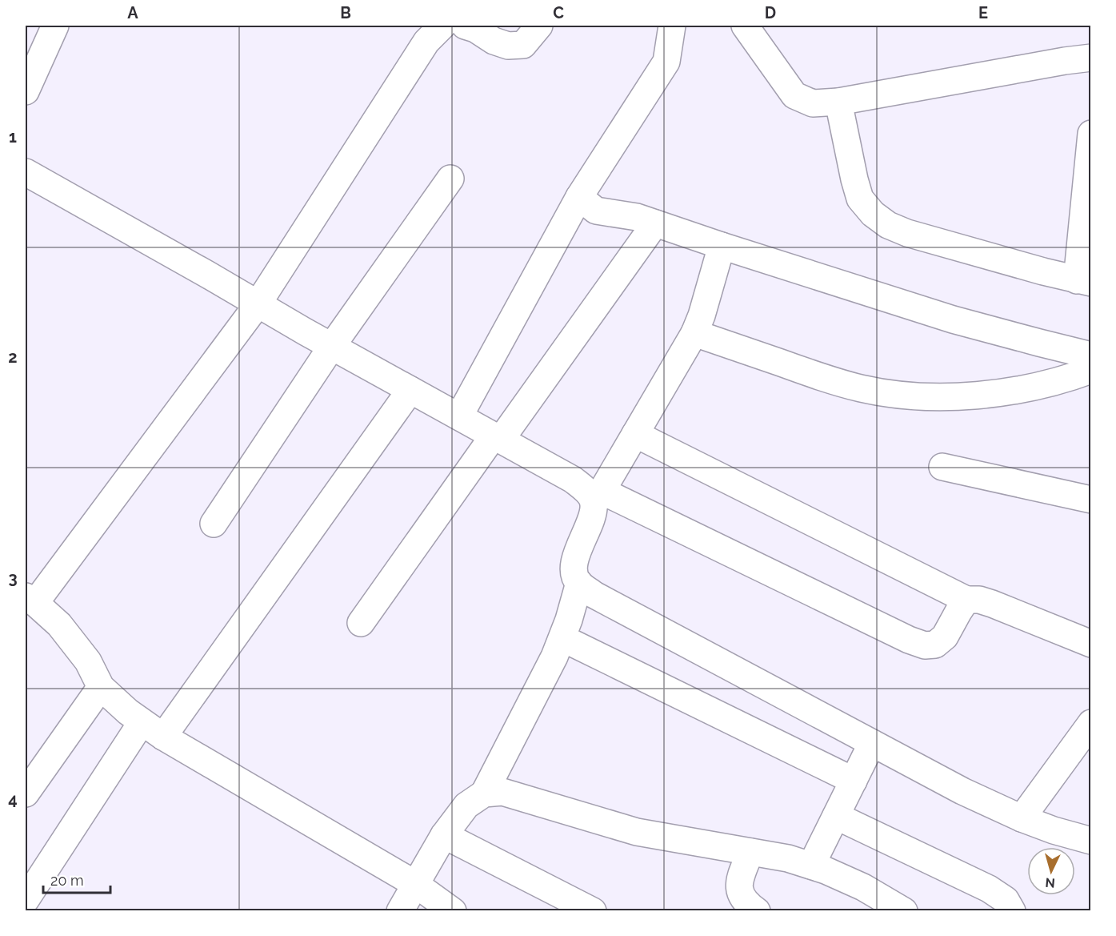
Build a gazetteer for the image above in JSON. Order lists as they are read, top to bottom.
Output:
{
  "scale_bar": "20 m",
  "north": "bottom",
  "grid": {
    "columns": [
      "A",
      "B",
      "C",
      "D",
      "E"
    ],
    "rows": [
      "1",
      "2",
      "3",
      "4"
    ]
  }
}
